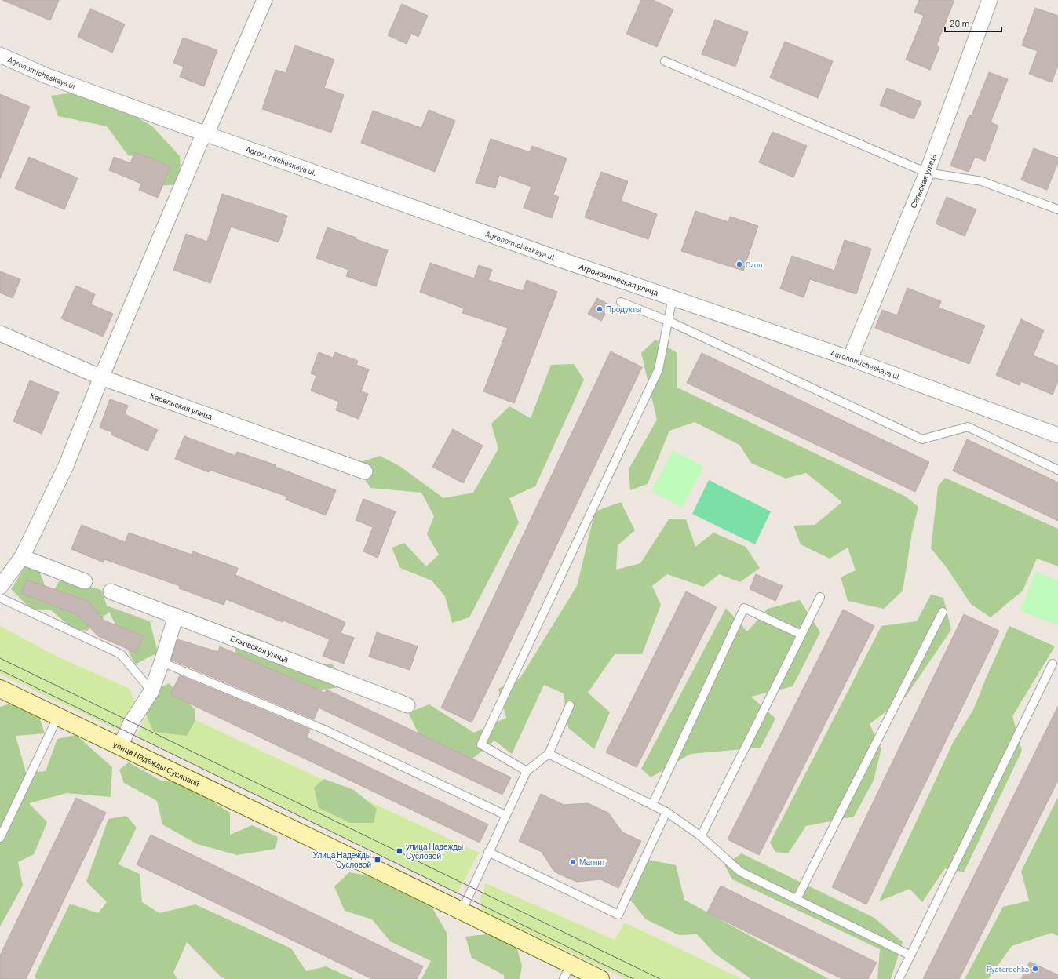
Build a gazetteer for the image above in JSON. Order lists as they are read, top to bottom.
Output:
{
  "streets": {
    "main road": ["улица Надежды Сусловой"],
    "street": [
      "Agronomicheskaya ul.",
      "Сельская улица",
      "Карельская улица",
      "Елховская улица"
    ]
  },
  "crossings": [
    ["Agronomicheskaya ul.", "Сельская улица"]
  ],
  "places": {
    "other": [
      "Ozon",
      "Продукты",
      "Магнит",
      "Pyaterochka"
    ],
    "transit": ["улица Надежды Сусловой", "Улица Надежды Сусловой"]
  },
  "scale_bar": "20 m"
}
